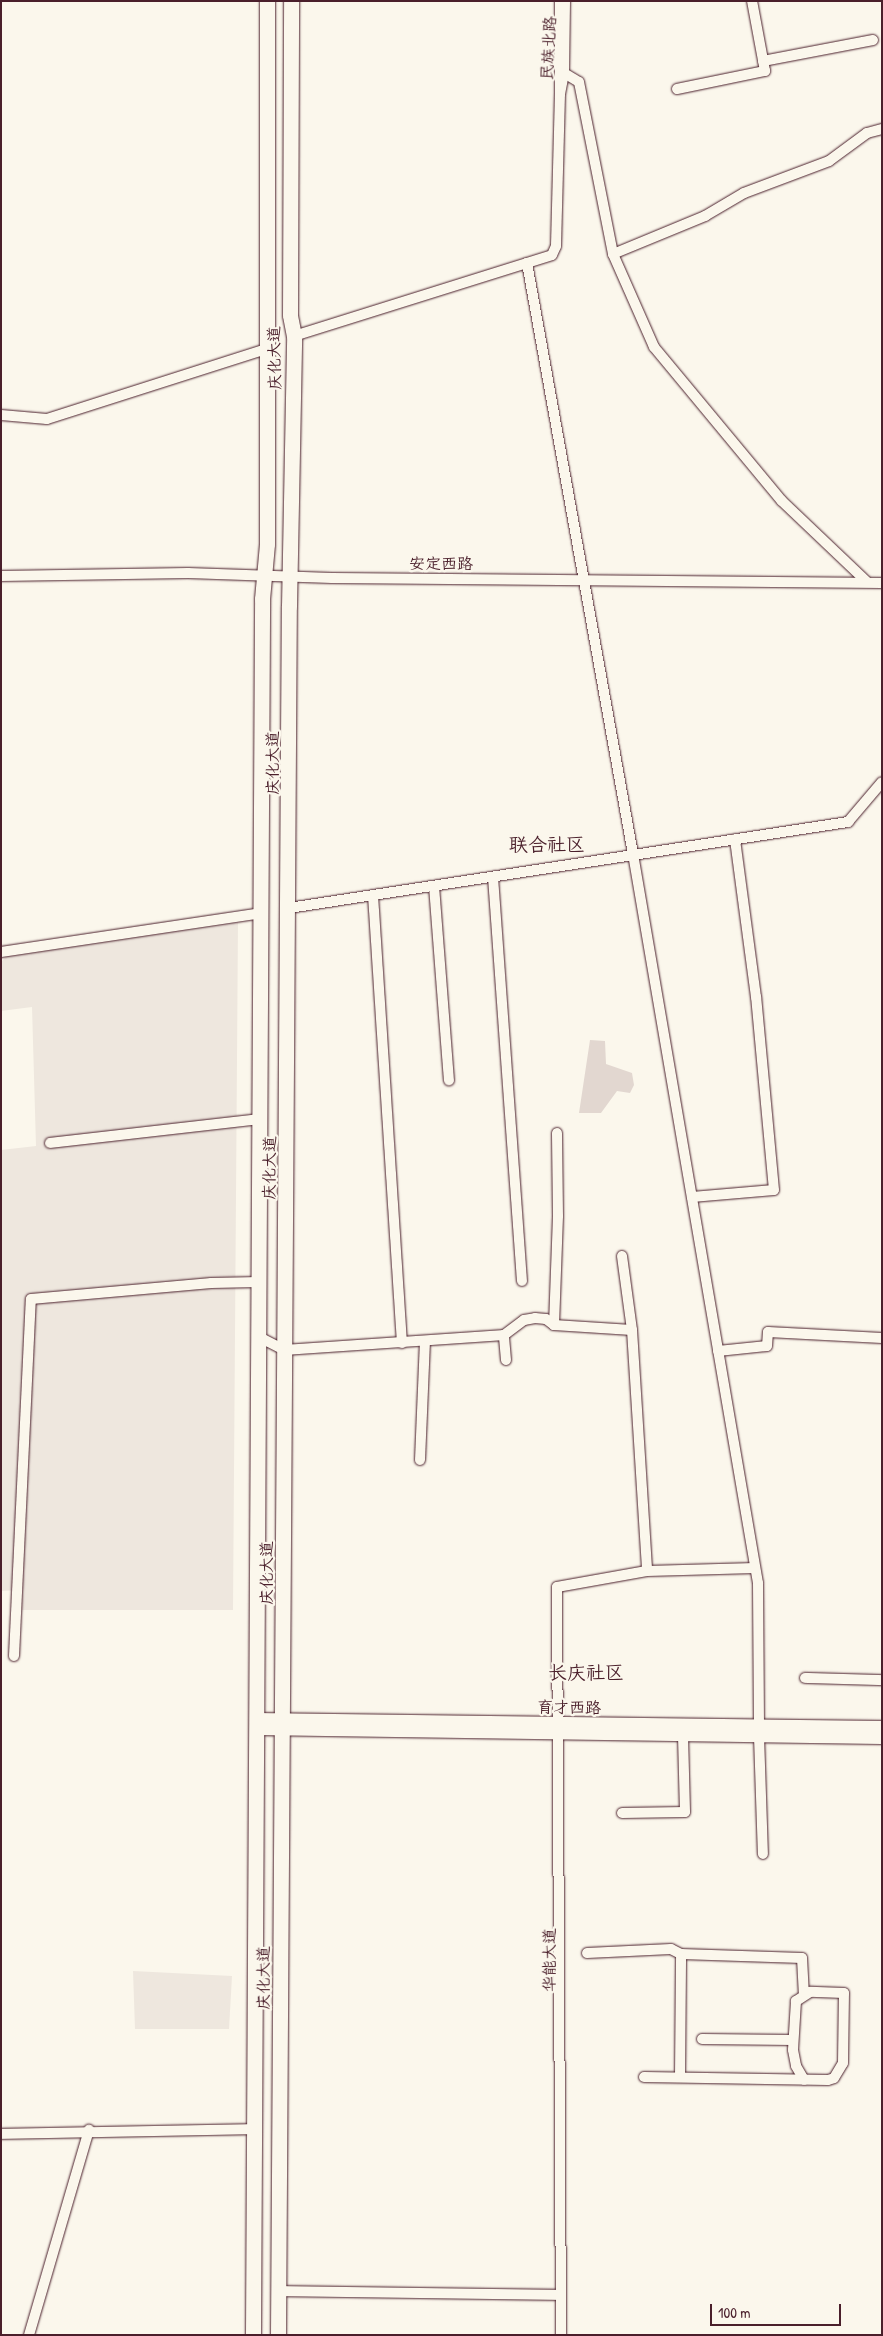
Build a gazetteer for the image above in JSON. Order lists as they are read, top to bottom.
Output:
{
  "streets": {
    "highway": ["庆化大道"],
    "main road": ["育才西路"],
    "street": ["民族北路", "安定西路", "华能大道"]
  },
  "crossings": [
    ["庆化大道", "安定西路"],
    ["庆化大道", "育才西路"],
    ["育才西路", "华能大道"]
  ],
  "districts": ["联合社区", "长庆社区"],
  "scale_bar": "100 m"
}
